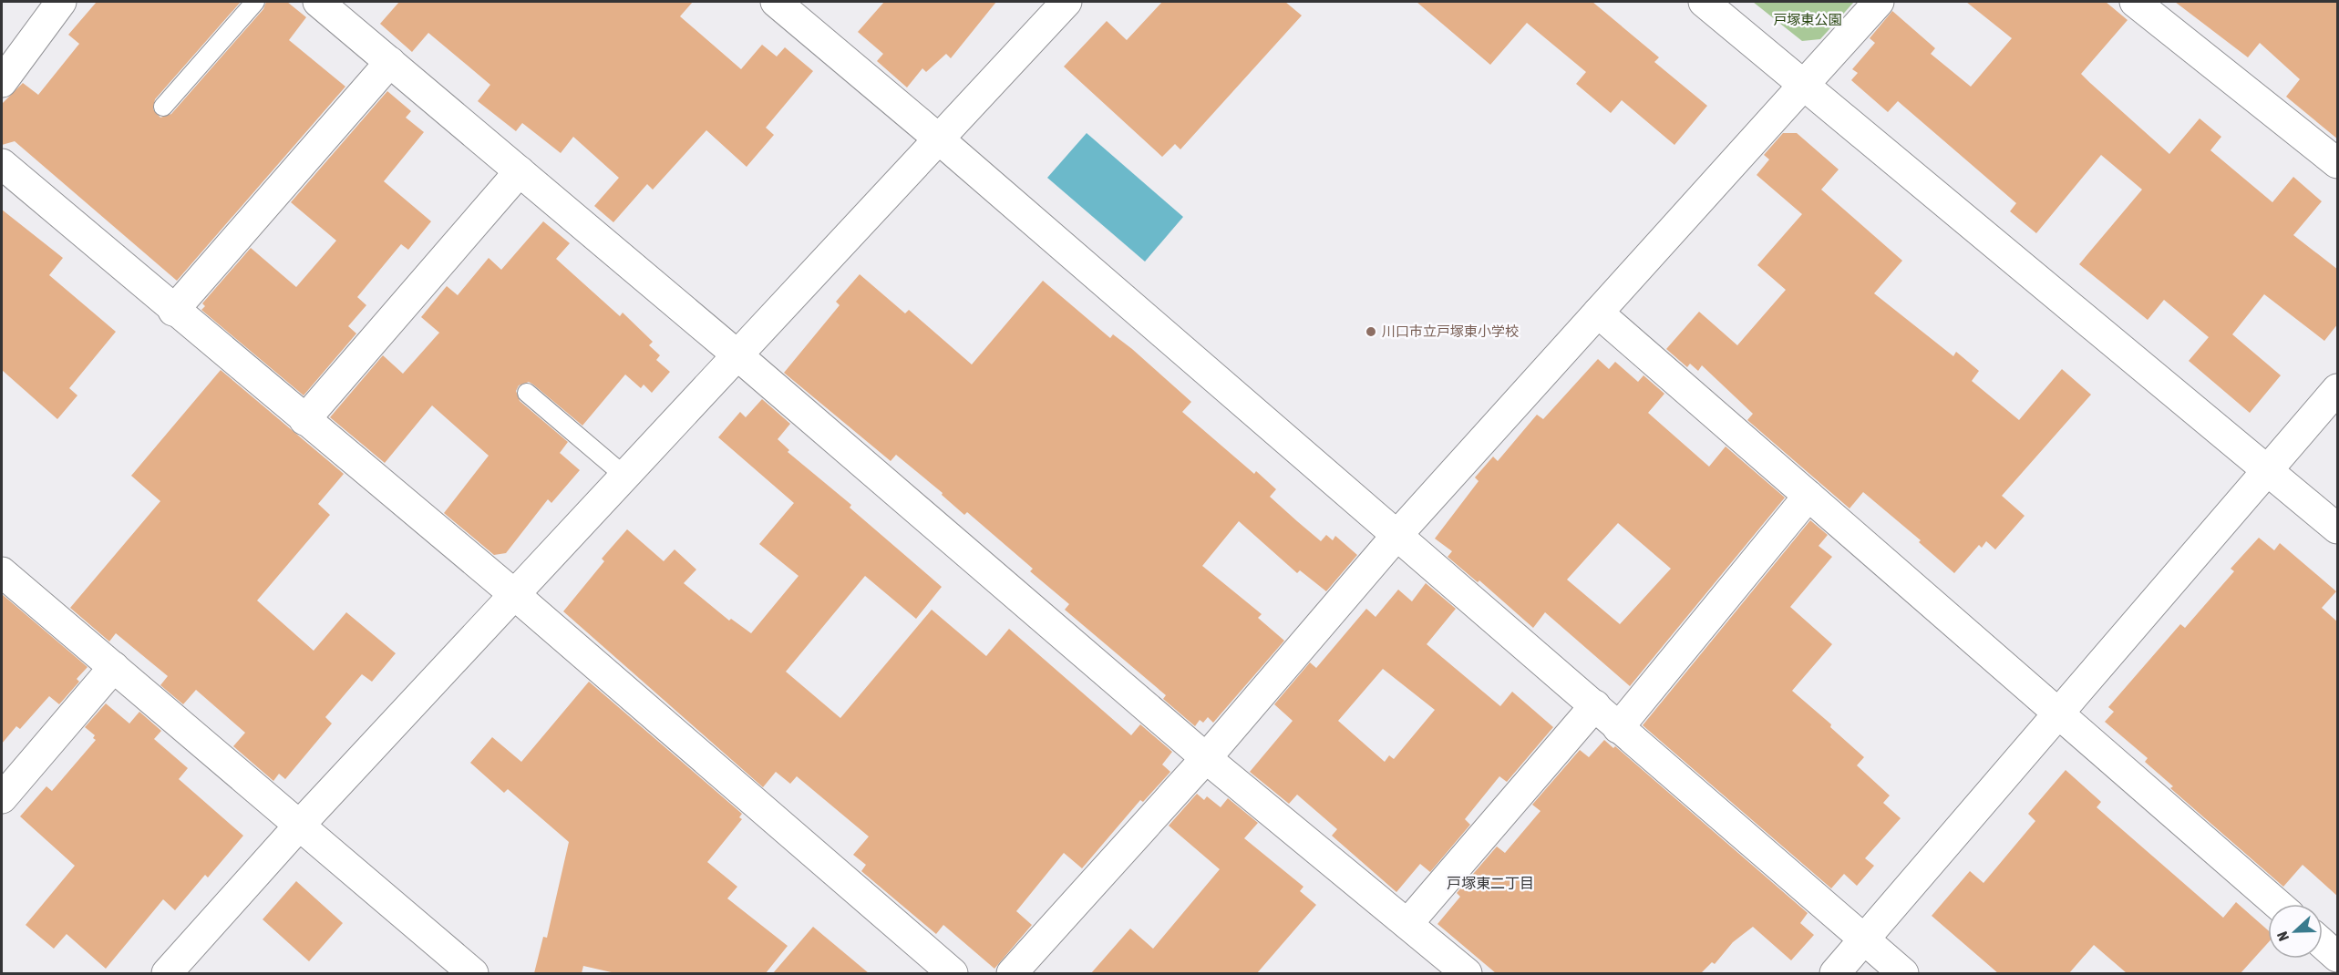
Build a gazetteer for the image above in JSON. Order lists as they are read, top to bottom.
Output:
{
  "districts": ["戸塚東二丁目"],
  "parks": ["戸塚東公園"],
  "places": ["川口市立戸塚東小学校"],
  "north": "left"
}
